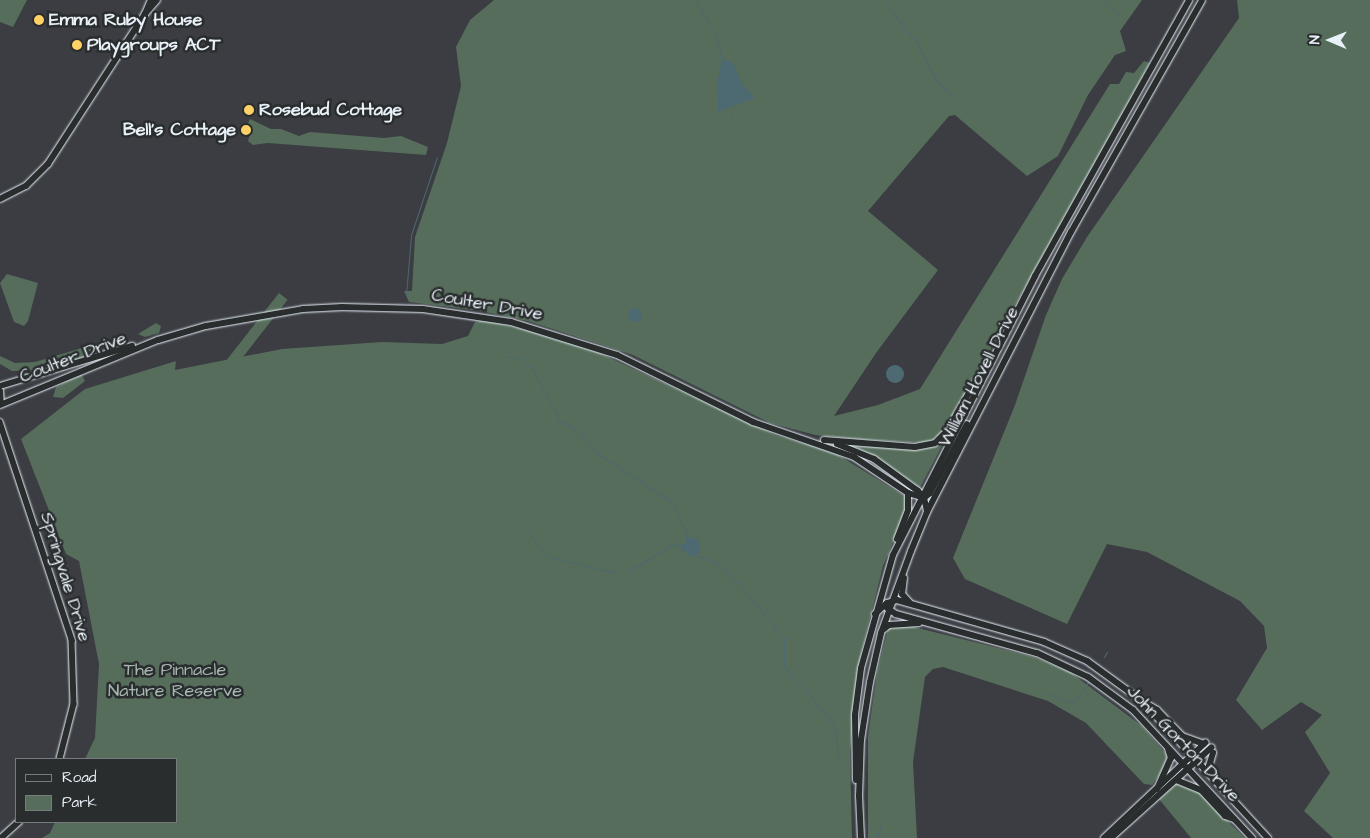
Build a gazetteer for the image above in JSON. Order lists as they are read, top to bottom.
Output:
{
  "streets": {
    "main road": ["Coulter Drive", "William Hovell Drive", "John Gorton Drive"],
    "street": ["Springvale Drive"]
  },
  "crossings": [
    ["Coulter Drive", "William Hovell Drive"],
    ["William Hovell Drive", "John Gorton Drive"]
  ],
  "parks": ["The Pinnacle Nature Reserve"],
  "places": [
    "Emma Ruby House",
    "Playgroups ACT",
    "Rosebud Cottage",
    "Bell's Cottage"
  ],
  "legend": ["Road", "Park"],
  "north": "left"
}
